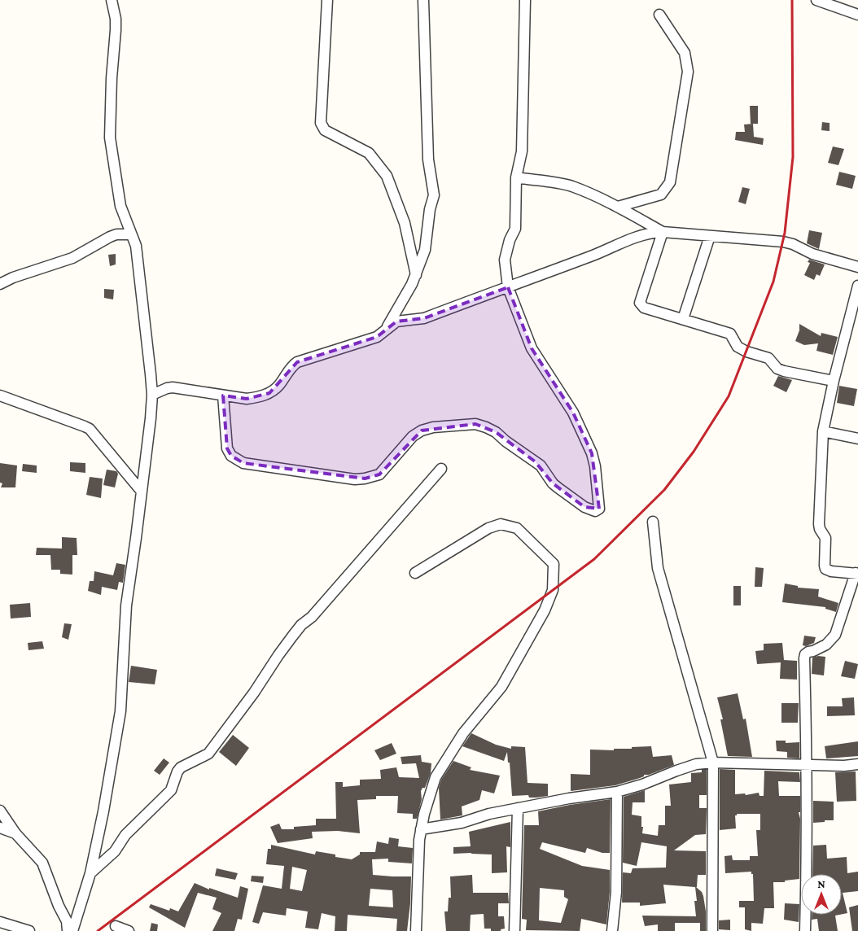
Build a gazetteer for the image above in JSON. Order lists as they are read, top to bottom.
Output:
{
  "north": "top"
}
